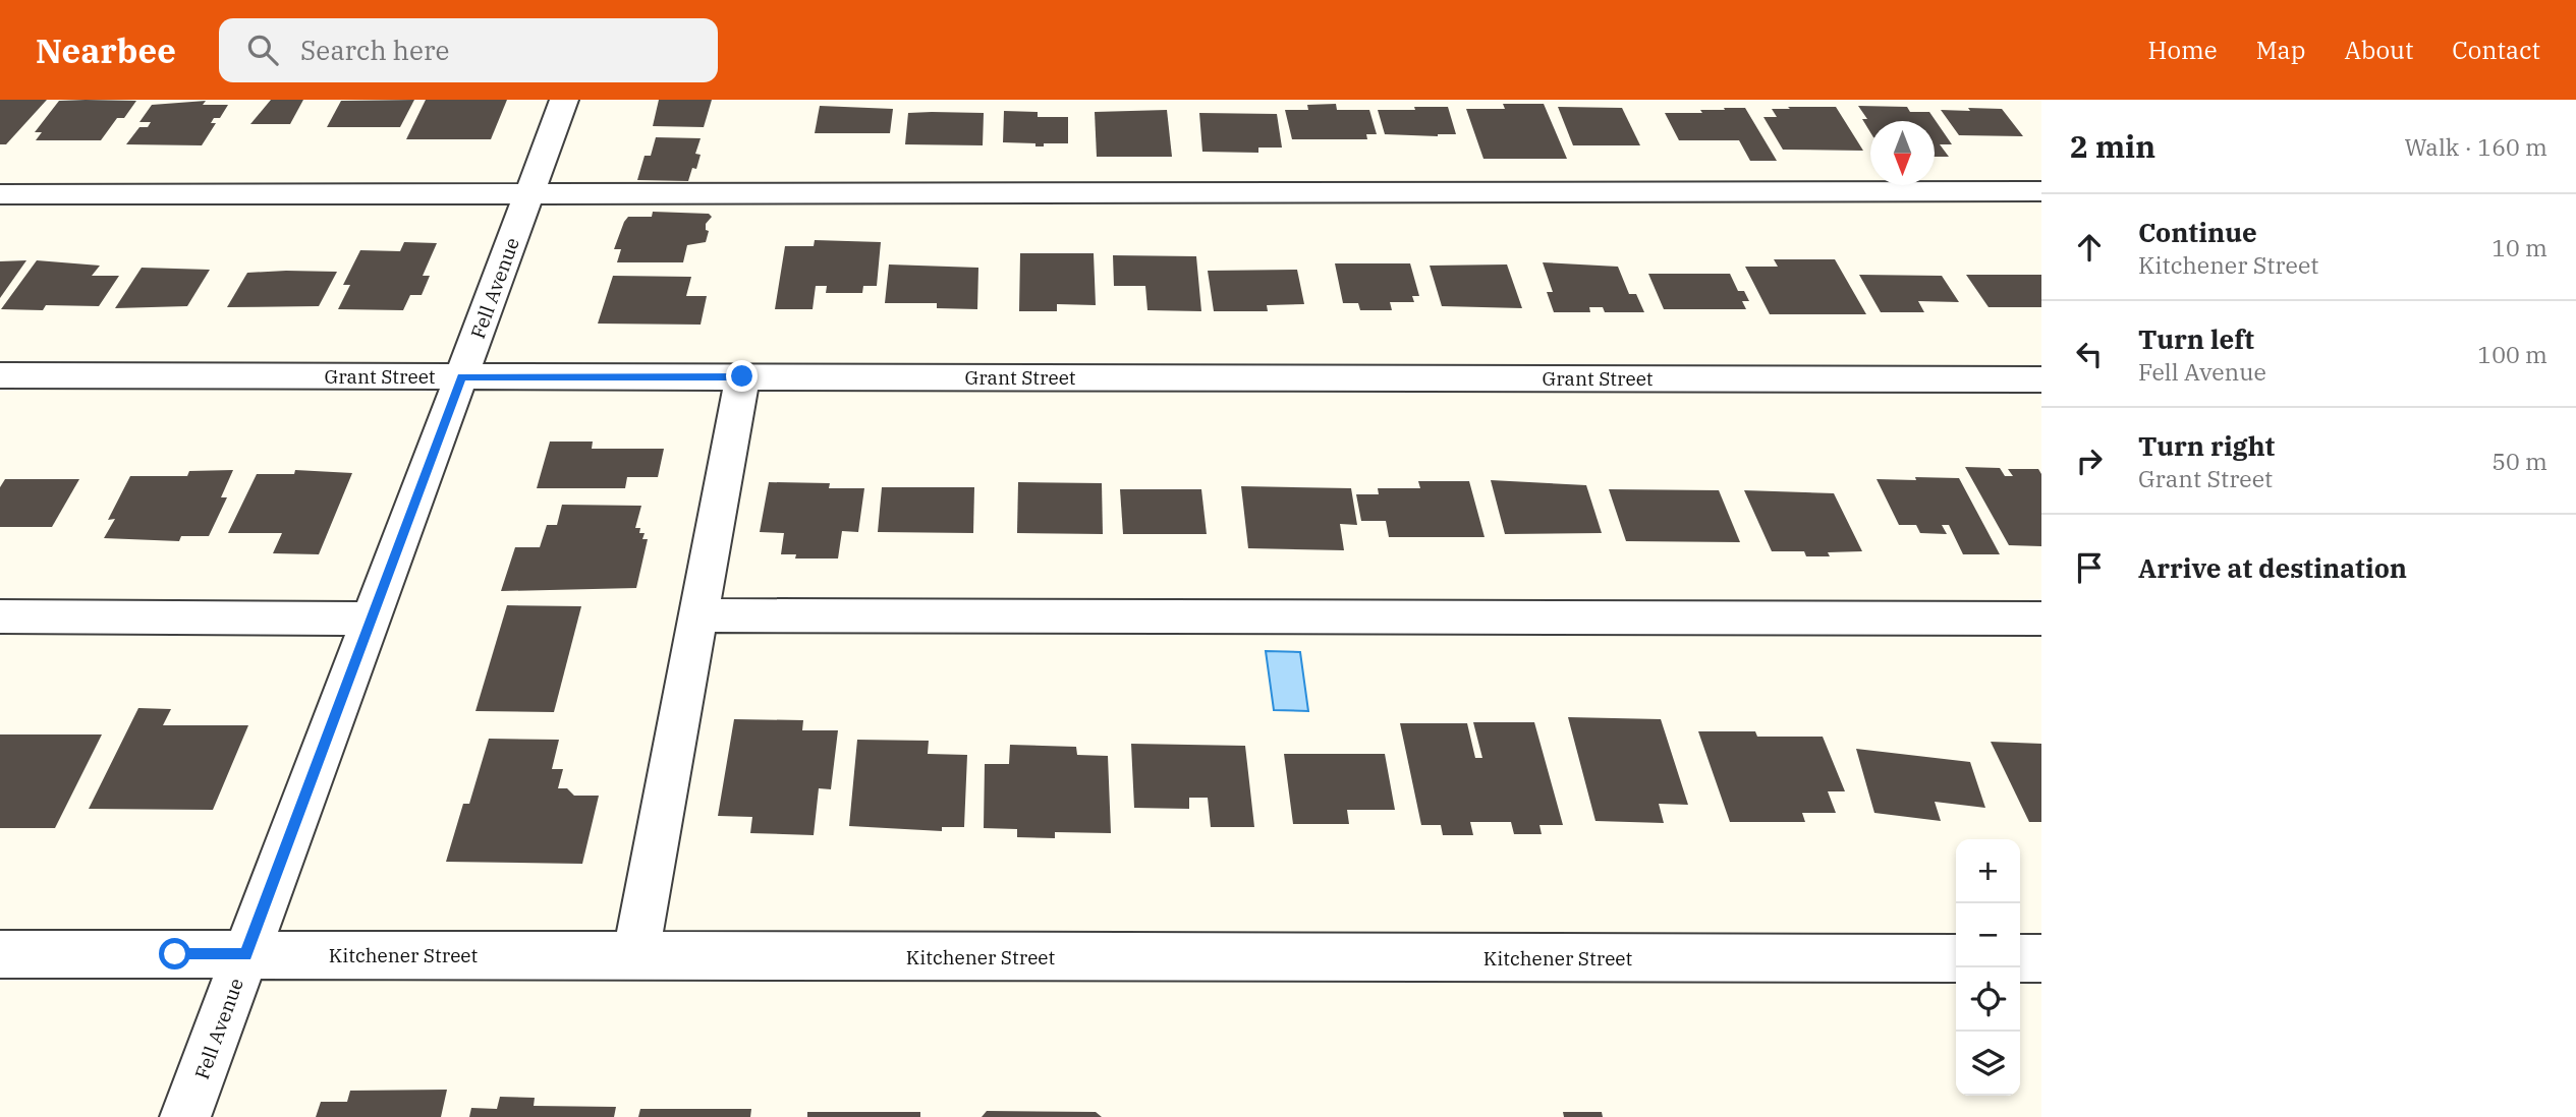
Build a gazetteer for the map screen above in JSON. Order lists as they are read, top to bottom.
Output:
{
  "streets": {
    "street": ["Fell Avenue", "Grant Street", "Kitchener Street"]
  },
  "crossings": [
    ["Fell Avenue", "Grant Street"],
    ["Fell Avenue", "Kitchener Street"]
  ],
  "north": "bottom",
  "page": {
    "header": "Nearbee",
    "search": "Search here",
    "nav": [
      "Home",
      "Map",
      "About",
      "Contact"
    ],
    "heading": ["2 min", "Walk · 160 m"],
    "list": [
      ["Continue", "Kitchener Street", "10 m"],
      ["Turn left", "Fell Avenue", "100 m"],
      ["Turn right", "Grant Street", "50 m"],
      "Arrive at destination"
    ],
    "map_buttons": ["+", "−"]
  }
}
